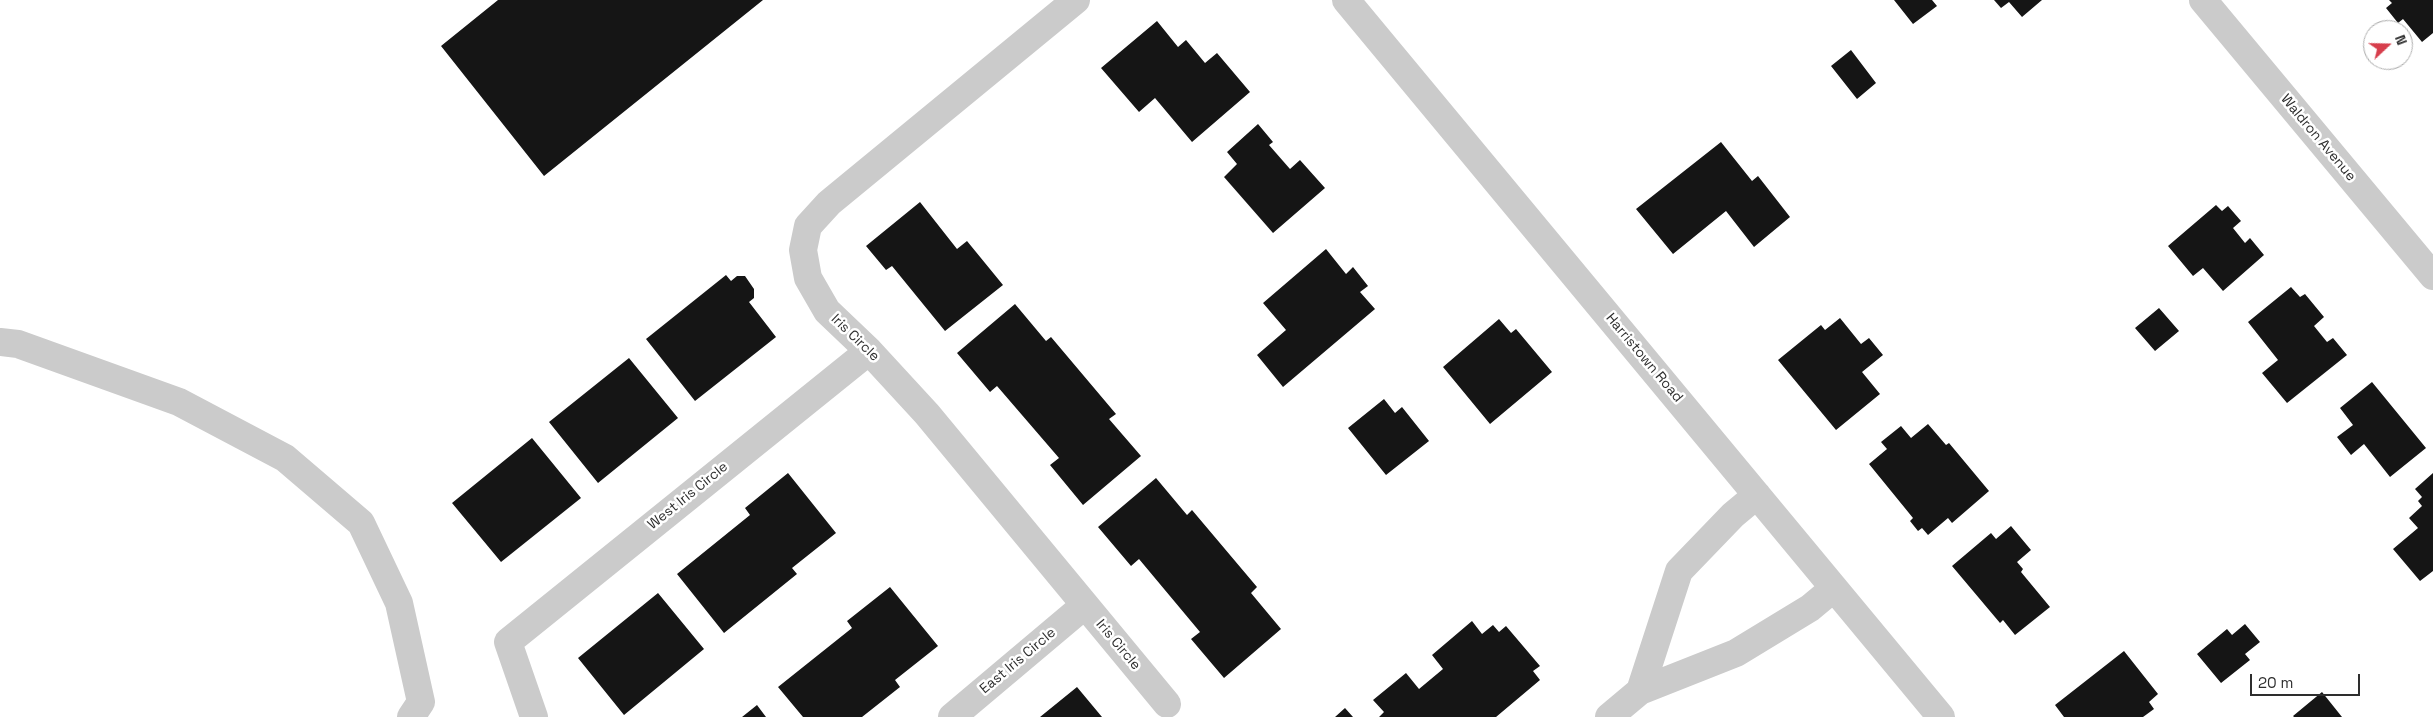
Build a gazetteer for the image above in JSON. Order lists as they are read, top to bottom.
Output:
{
  "streets": {
    "street": [
      "Waldron Avenue",
      "Iris Circle",
      "Harristown Road",
      "West Iris Circle",
      "East Iris Circle"
    ]
  },
  "crossings": [
    ["Iris Circle", "West Iris Circle"],
    ["Iris Circle", "East Iris Circle"]
  ],
  "scale_bar": "20 m",
  "north": "right"
}
